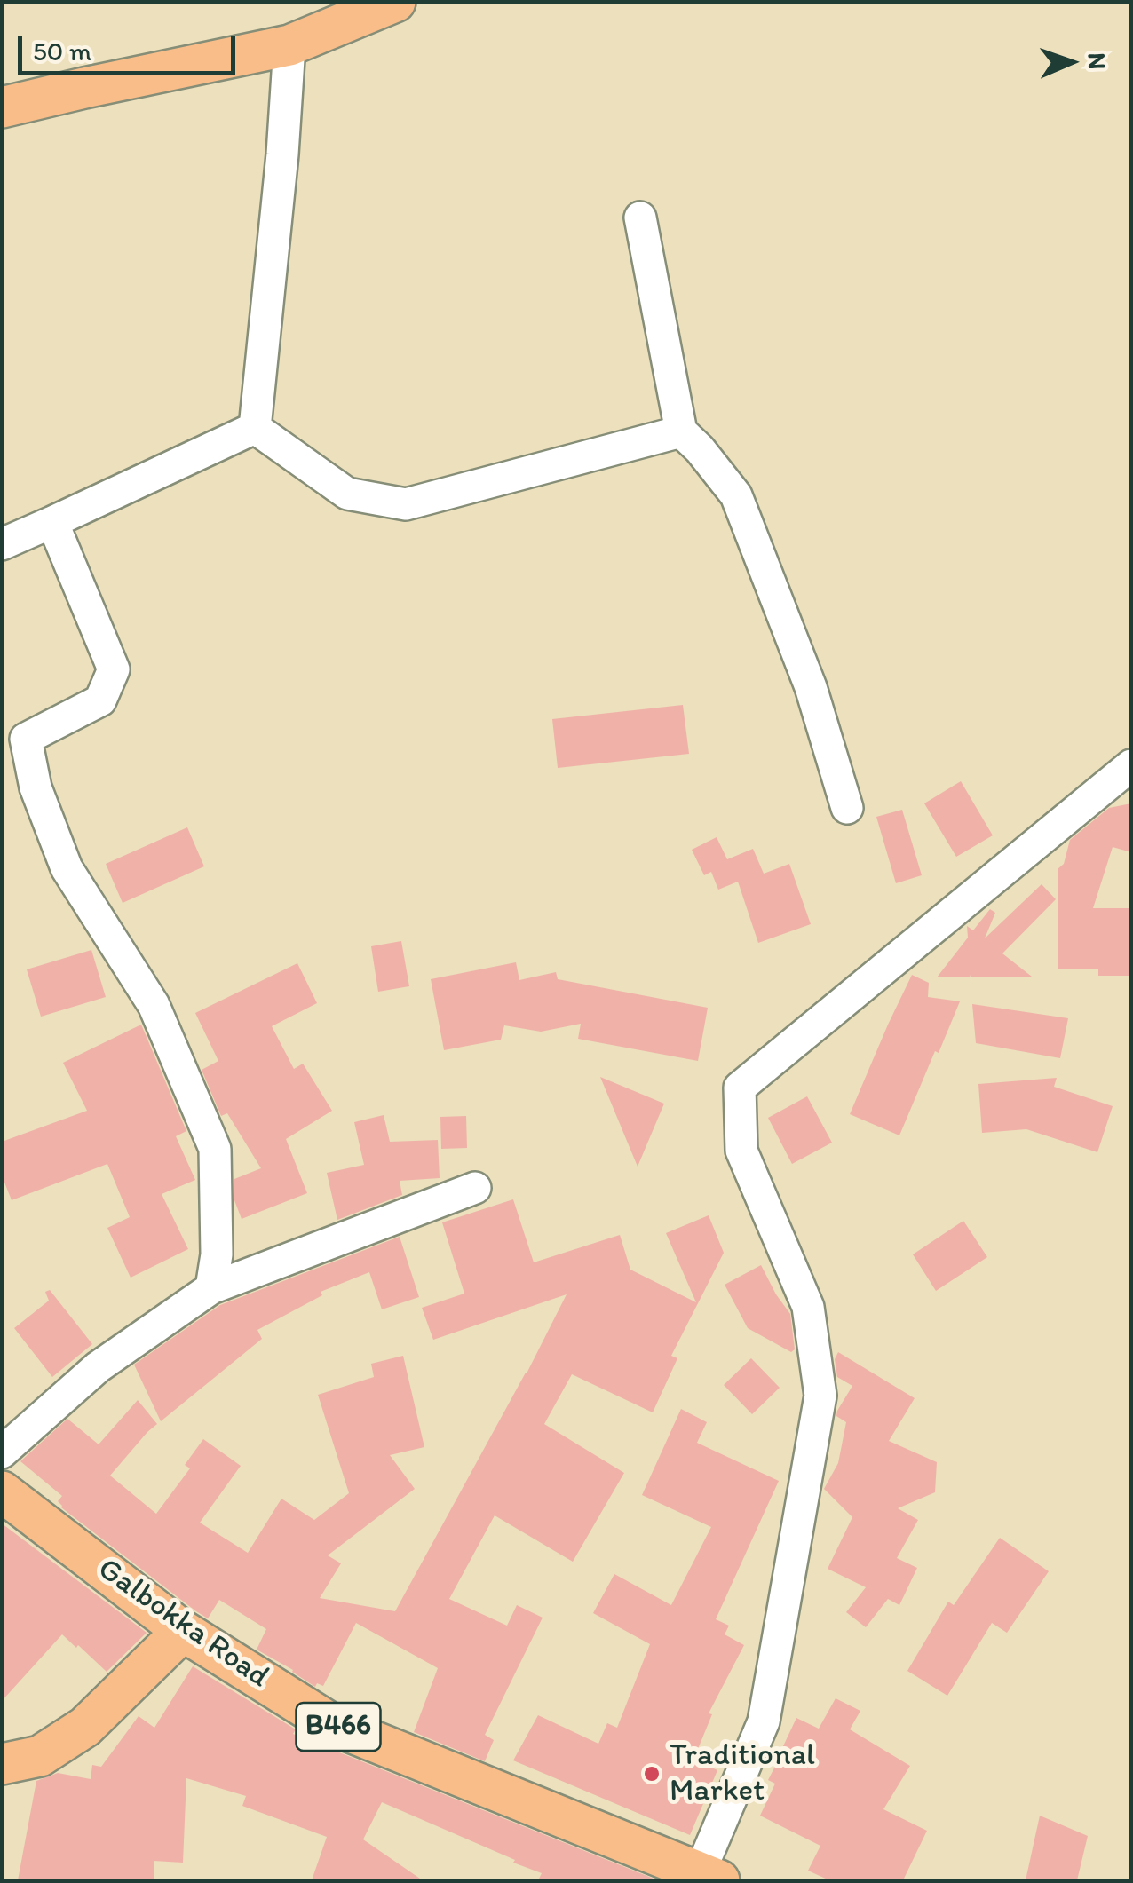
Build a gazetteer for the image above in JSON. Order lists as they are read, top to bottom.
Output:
{
  "streets": {
    "main road": ["Galbokka Road", "B466"]
  },
  "places": ["Traditional Market"],
  "scale_bar": "50 m",
  "north": "right"
}
